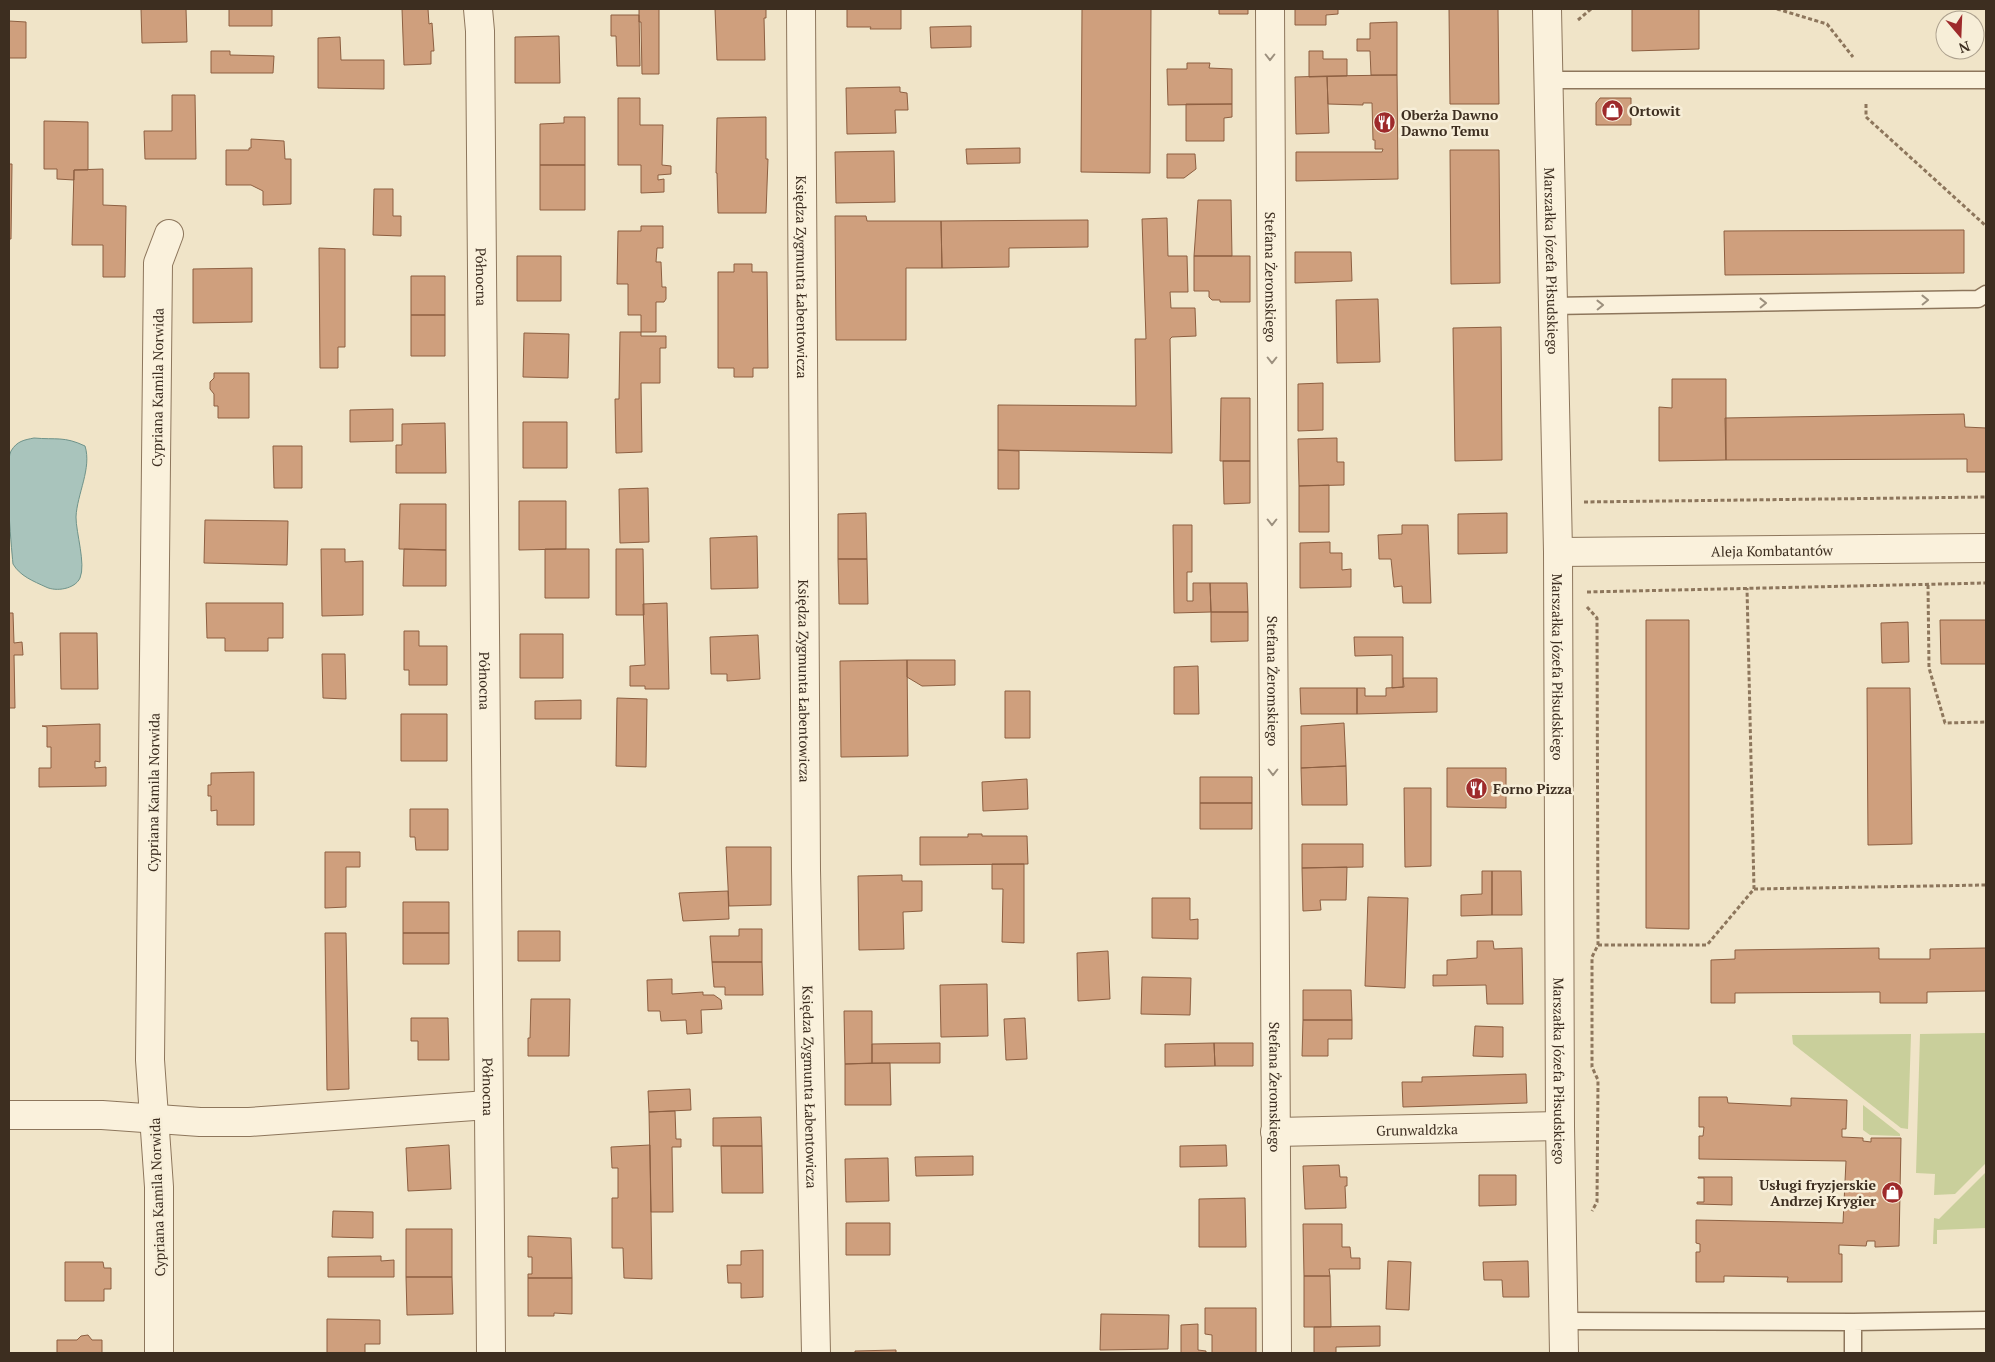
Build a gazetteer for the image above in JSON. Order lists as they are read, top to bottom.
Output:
{
  "streets": {
    "street": [
      "Marszałka Józefa Piłsudskiego",
      "Północna",
      "Księdza Zygmunta Łabentowicza",
      "Stefana Żeromskiego",
      "Cypriana Kamila Norwida",
      "Aleja Kombatantów",
      "Grunwaldzka"
    ]
  },
  "crossings": [
    ["Marszałka Józefa Piłsudskiego", "Aleja Kombatantów"],
    ["Marszałka Józefa Piłsudskiego", "Grunwaldzka"],
    ["Stefana Żeromskiego", "Grunwaldzka"]
  ],
  "one_way": ["Stefana Żeromskiego"],
  "places": {
    "shop": ["Ortowit", "Usługi fryzjerskie Andrzej Krygier"],
    "restaurant": ["Oberża Dawno Dawno Temu", "Forno Pizza"]
  },
  "north": "bottom"
}
